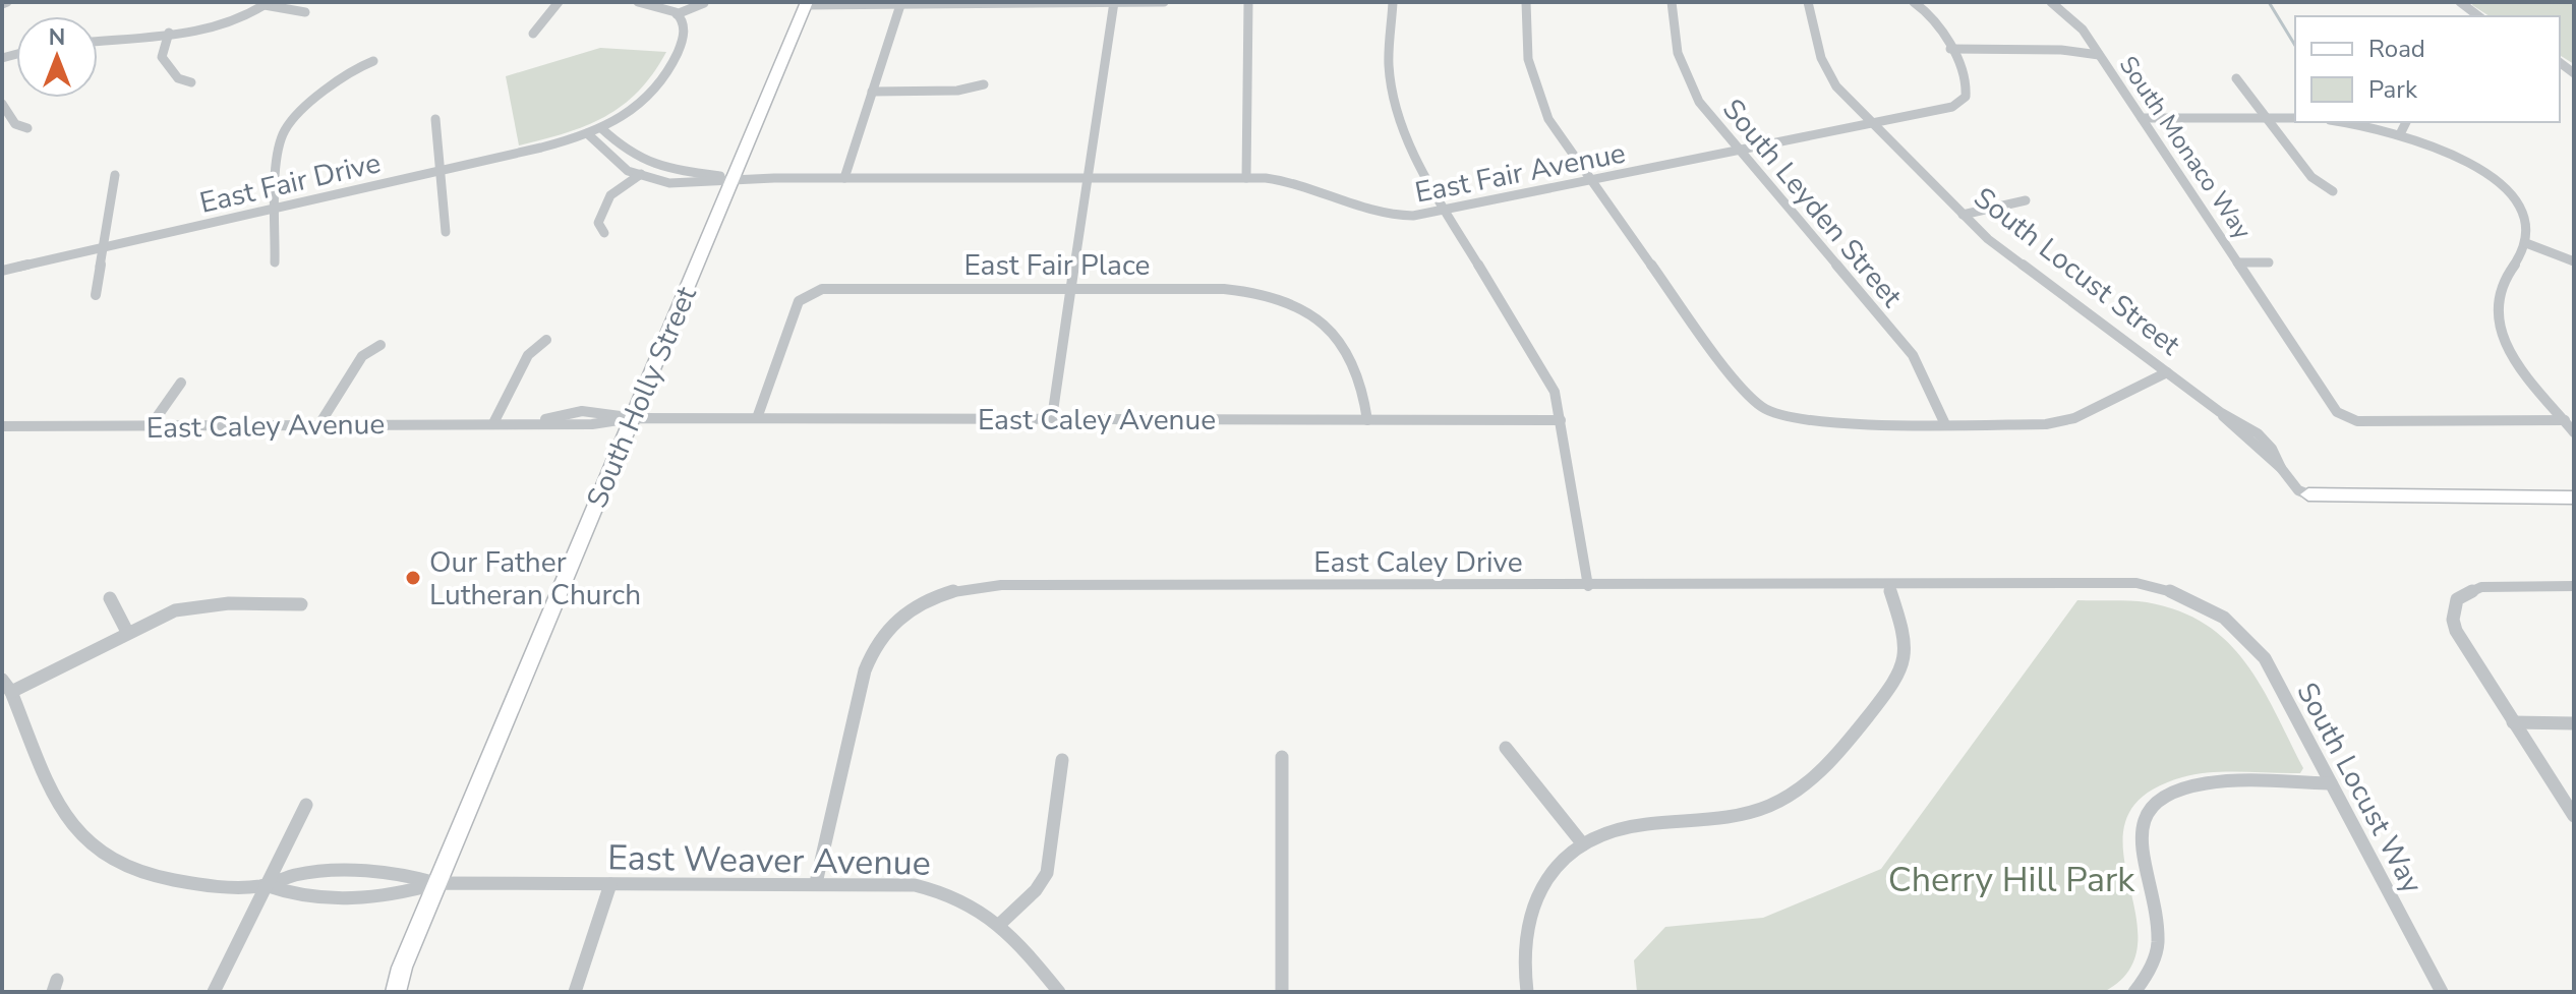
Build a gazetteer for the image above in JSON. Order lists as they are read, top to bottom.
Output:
{
  "streets": {
    "main road": ["South Holly Street"],
    "street": [
      "South Monaco Way",
      "East Fair Avenue",
      "East Fair Drive",
      "South Leyden Street",
      "East Fair Place",
      "South Locust Street",
      "East Caley Avenue",
      "East Caley Drive",
      "South Locust Way",
      "East Weaver Avenue"
    ]
  },
  "crossings": [
    ["South Monaco Way", "East Fair Avenue"],
    ["East Fair Avenue", "East Fair Drive"],
    ["East Fair Avenue", "South Leyden Street"],
    ["East Fair Avenue", "South Locust Street"],
    ["East Fair Avenue", "South Holly Street"],
    ["East Fair Place", "East Caley Avenue"],
    ["South Holly Street", "East Caley Avenue"],
    ["South Holly Street", "East Weaver Avenue"],
    ["East Caley Drive", "South Locust Way"],
    ["East Caley Drive", "East Weaver Avenue"]
  ],
  "parks": ["Cherry Hill Park"],
  "places": ["Our Father Lutheran Church"],
  "legend": ["Road", "Park"],
  "north": "top"
}
